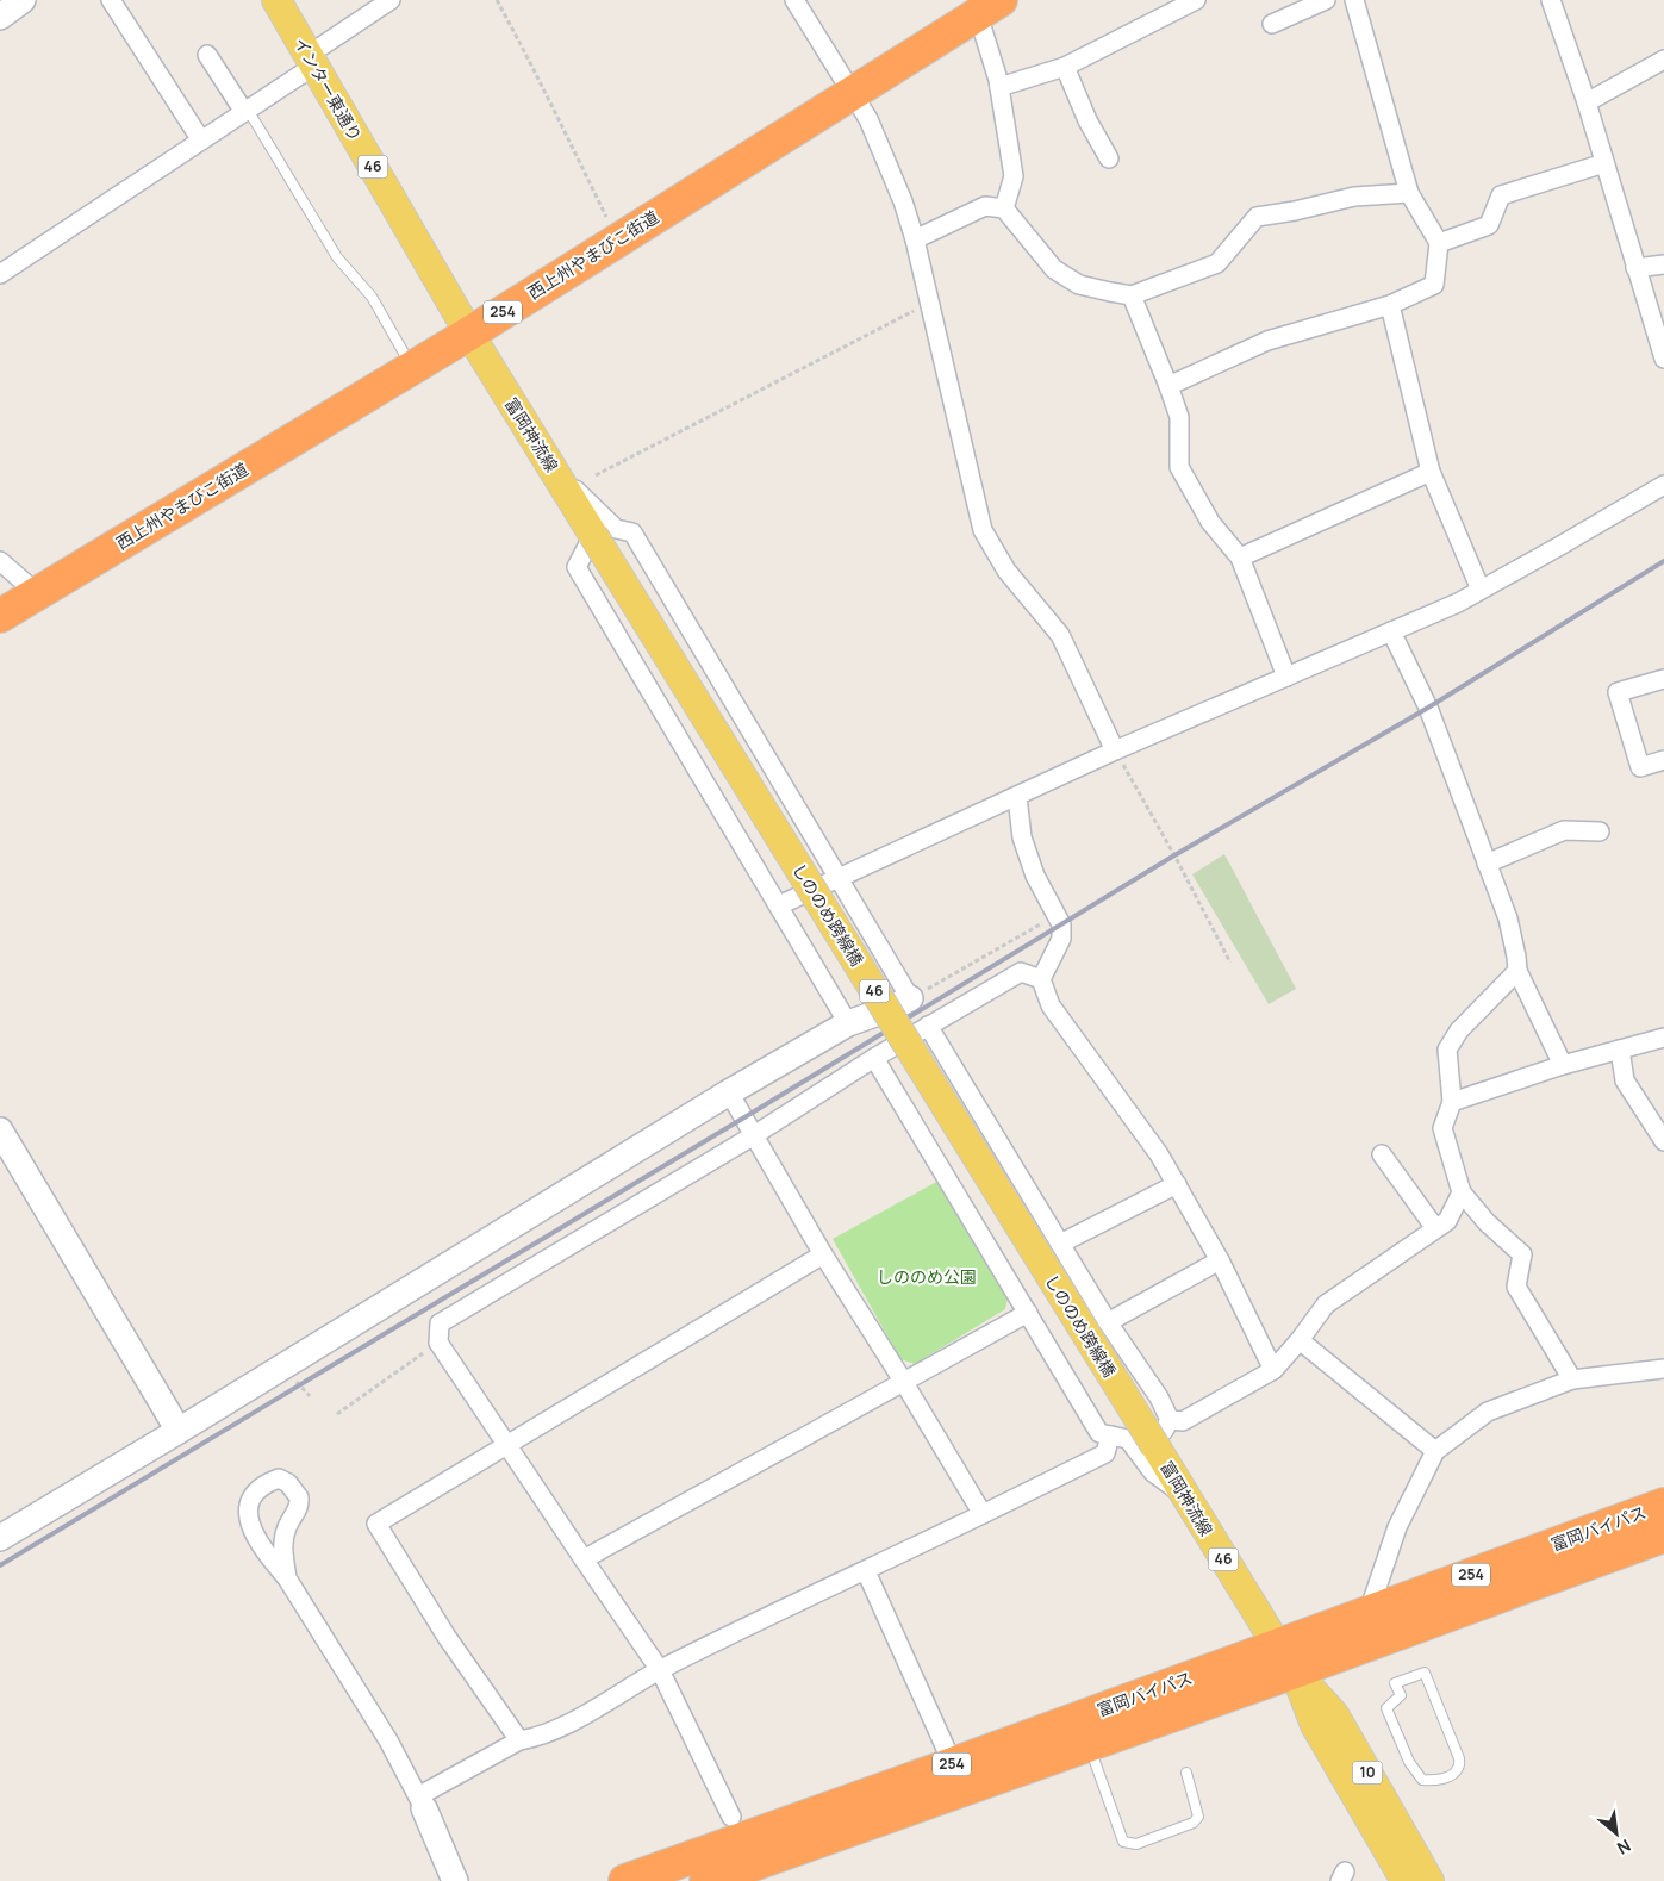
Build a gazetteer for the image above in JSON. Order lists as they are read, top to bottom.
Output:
{
  "streets": {
    "highway": ["西上州やまびこ街道", "254", "富岡バイパス"],
    "main road": [
      "インター東通り",
      "46",
      "富岡神流線",
      "しののめ跨線橋",
      "10"
    ]
  },
  "crossings": [
    ["インター東通り", "西上州やまびこ街道"],
    ["インター東通り", "富岡神流線"],
    ["西上州やまびこ街道", "富岡神流線"],
    ["富岡神流線", "しののめ跨線橋"],
    ["富岡神流線", "富岡バイパス"],
    ["富岡神流線", "10"],
    ["富岡バイパス", "10"]
  ],
  "parks": ["しののめ公園"],
  "north": "bottom right"
}
